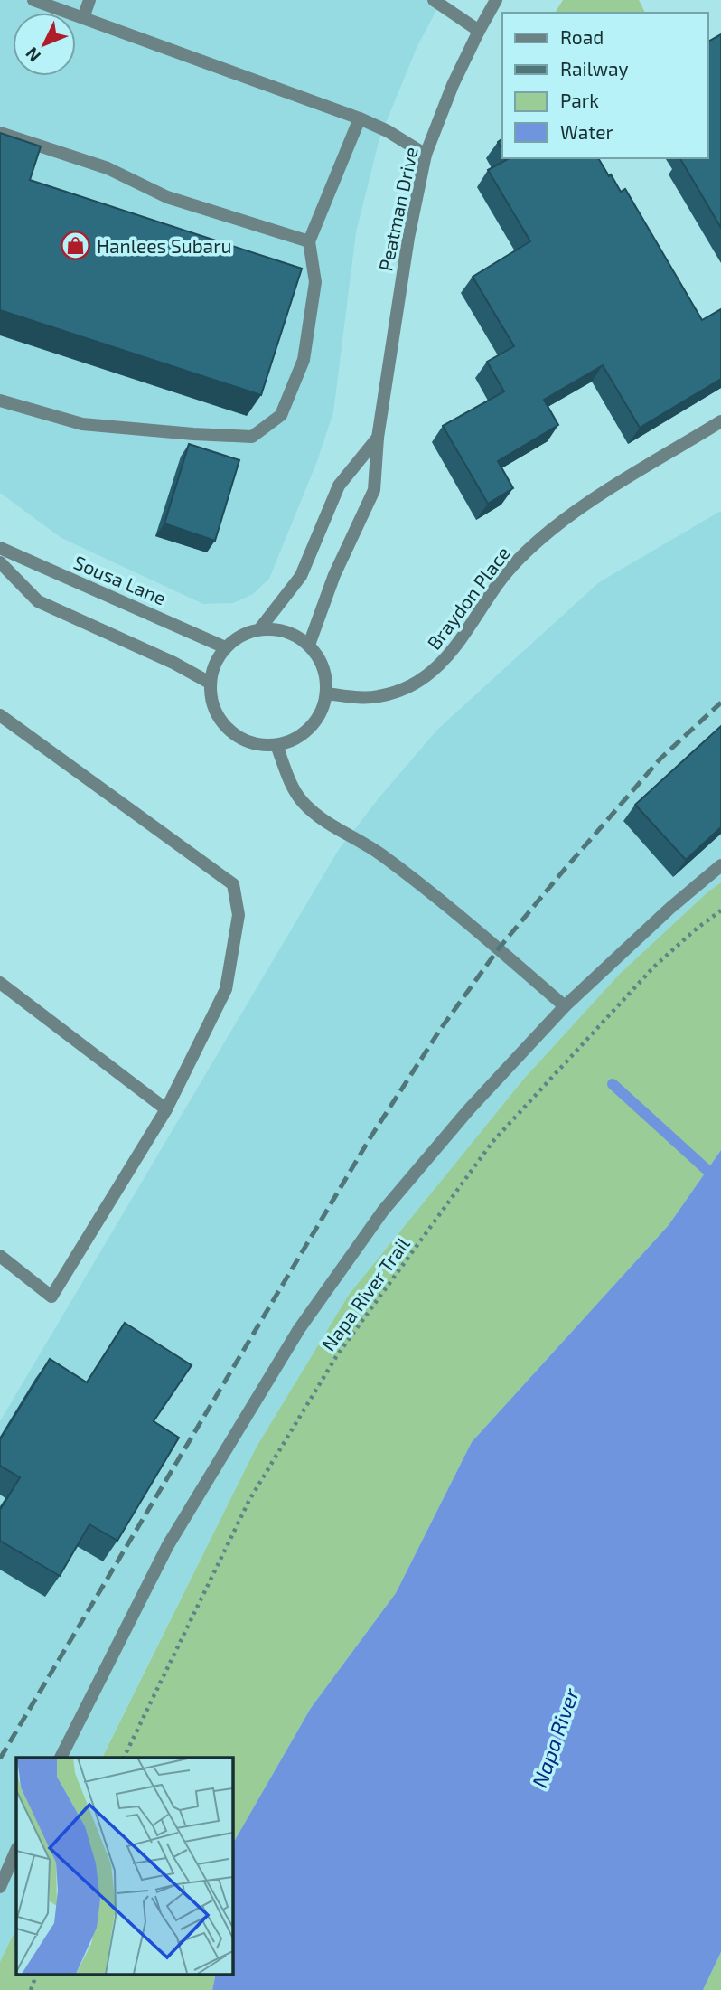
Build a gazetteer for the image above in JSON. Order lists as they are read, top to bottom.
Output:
{
  "streets": {
    "street": ["Peatman Drive", "Sousa Lane", "Braydon Place"],
    "path": ["Napa River Trail"]
  },
  "crossings": [
    ["Peatman Drive", "Sousa Lane"],
    ["Peatman Drive", "Braydon Place"],
    ["Sousa Lane", "Braydon Place"]
  ],
  "water": ["Napa River"],
  "places": {
    "shop": ["Hanlees Subaru"]
  },
  "legend": [
    "Road",
    "Railway",
    "Park",
    "Water"
  ],
  "north": "bottom left"
}
